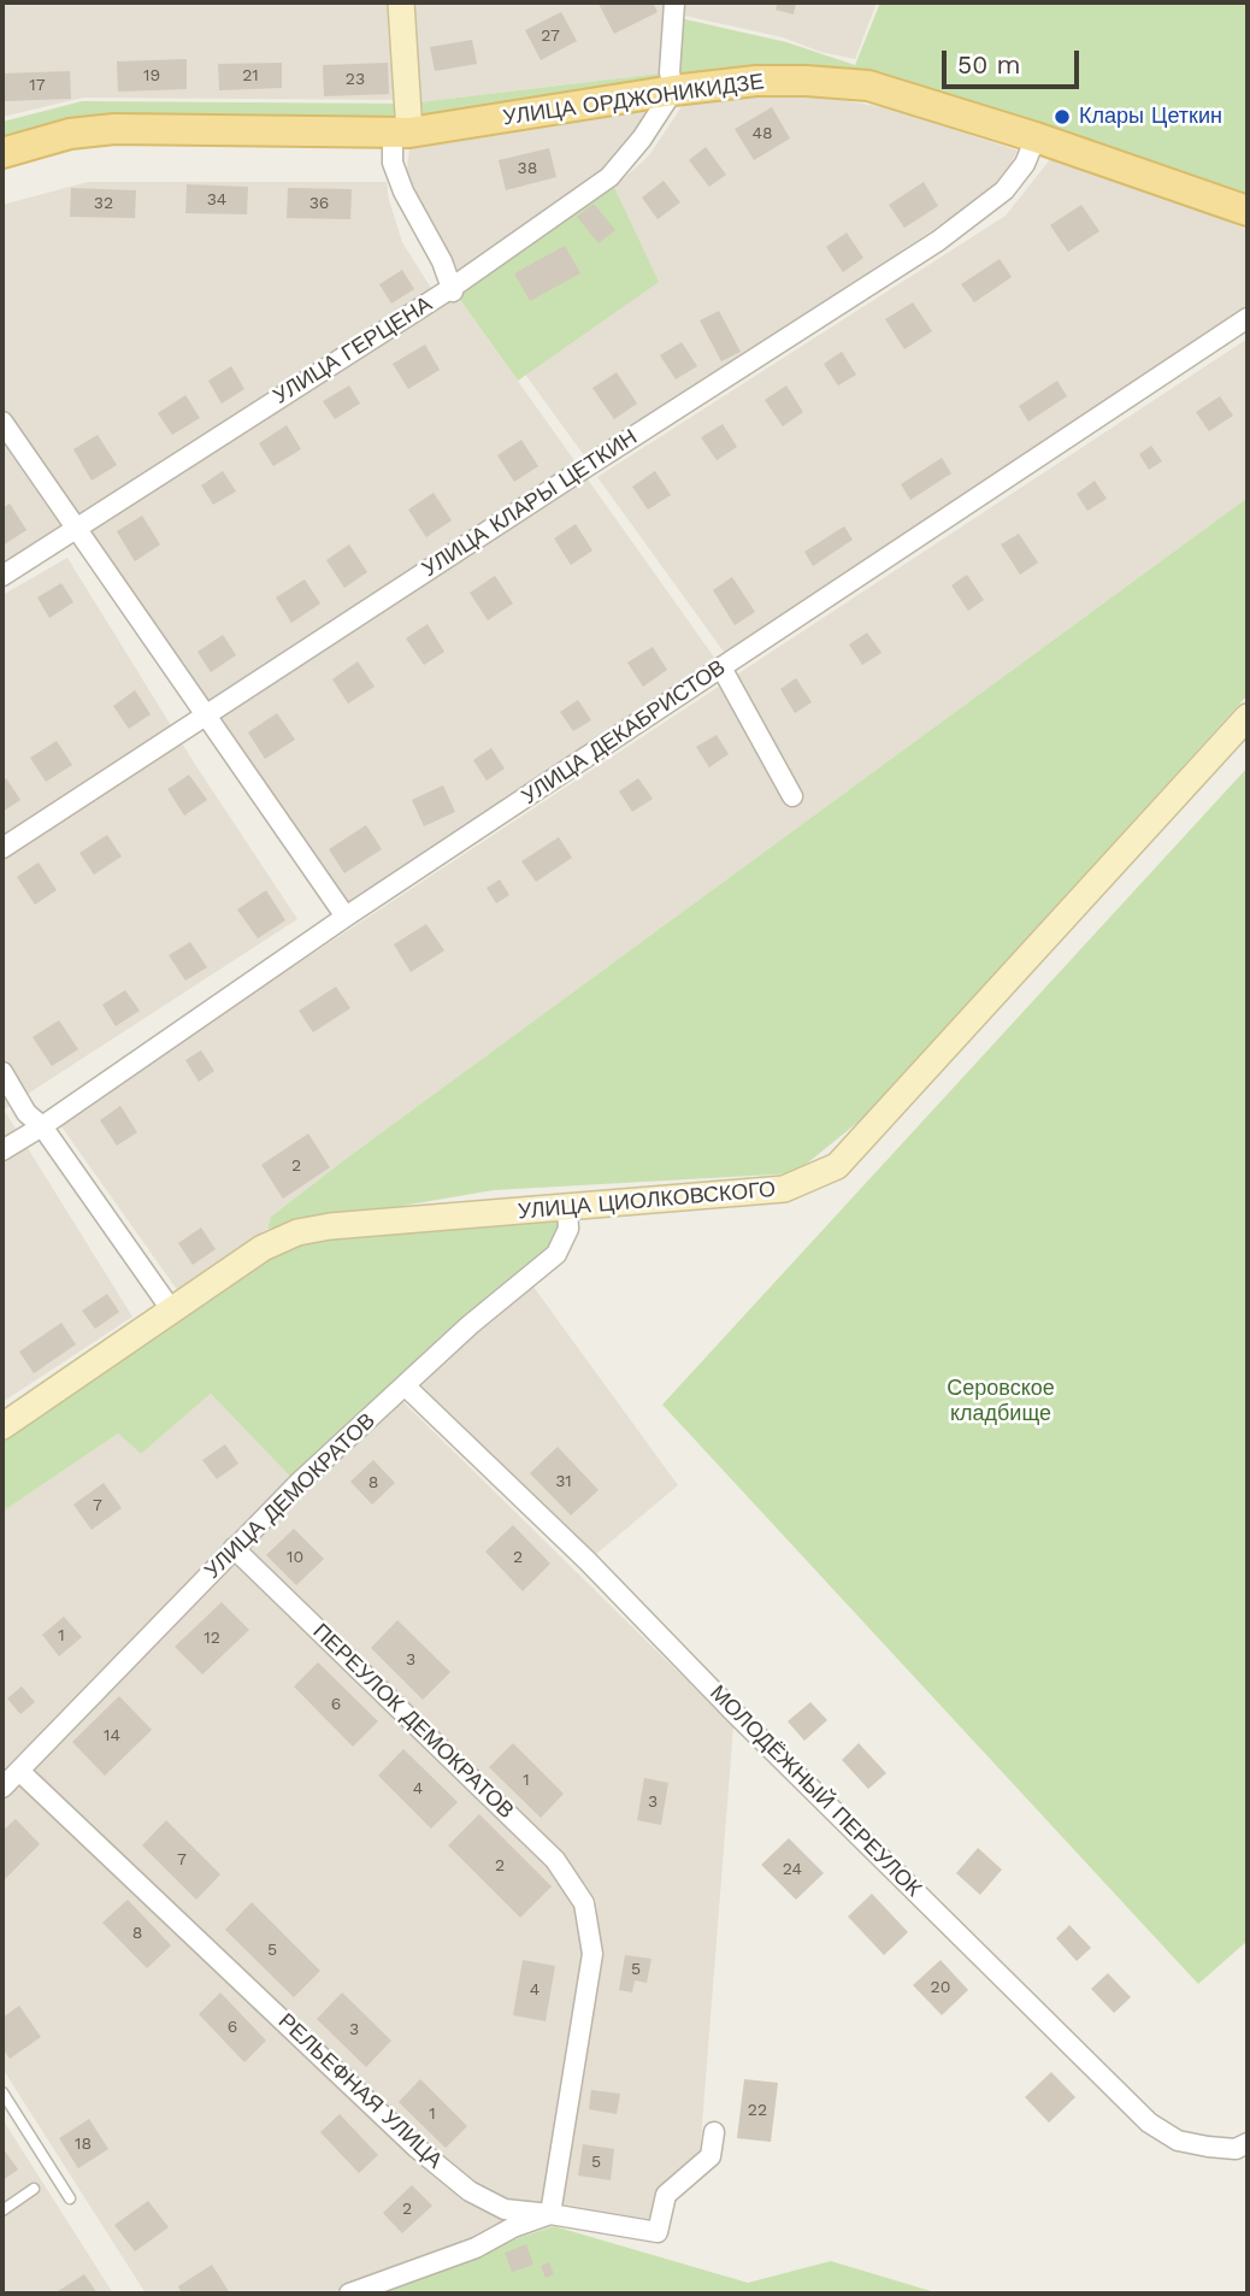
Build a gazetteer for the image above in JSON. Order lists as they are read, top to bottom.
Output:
{
  "streets": {
    "main road": ["УЛИЦА ОРДЖОНИКИДЗЕ", "УЛИЦА ЦИОЛКОВСКОГО"],
    "street": [
      "УЛИЦА ГЕРЦЕНА",
      "УЛИЦА КЛАРЫ ЦЕТКИН",
      "УЛИЦА ДЕКАБРИСТОВ",
      "УЛИЦА ДЕМОКРАТОВ",
      "ПЕРЕУЛОК ДЕМОКРАТОВ",
      "МОЛОДЁЖНЫЙ ПЕРЕУЛОК",
      "РЕЛЬЕФНАЯ УЛИЦА"
    ]
  },
  "crossings": [
    ["УЛИЦА ОРДЖОНИКИДЗЕ", "УЛИЦА ГЕРЦЕНА"],
    ["УЛИЦА ОРДЖОНИКИДЗЕ", "УЛИЦА КЛАРЫ ЦЕТКИН"],
    ["УЛИЦА ЦИОЛКОВСКОГО", "УЛИЦА ДЕМОКРАТОВ"],
    ["УЛИЦА ДЕМОКРАТОВ", "ПЕРЕУЛОК ДЕМОКРАТОВ"],
    ["УЛИЦА ДЕМОКРАТОВ", "МОЛОДЁЖНЫЙ ПЕРЕУЛОК"],
    ["УЛИЦА ДЕМОКРАТОВ", "РЕЛЬЕФНАЯ УЛИЦА"],
    ["ПЕРЕУЛОК ДЕМОКРАТОВ", "РЕЛЬЕФНАЯ УЛИЦА"]
  ],
  "parks": ["Серовское кладбище"],
  "places": ["Клары Цеткин"],
  "house_numbers": [
    "27",
    "19",
    "21",
    "23",
    "17",
    "48",
    "38",
    "34",
    "32",
    "36",
    "2",
    "31",
    "8",
    "7",
    "10",
    "2",
    "1",
    "12",
    "3",
    "6",
    "14",
    "1",
    "4",
    "3",
    "7",
    "2",
    "24",
    "8",
    "5",
    "5",
    "20",
    "4",
    "6",
    "3",
    "22",
    "1",
    "18",
    "5",
    "2"
  ],
  "scale_bar": "50 m"
}
